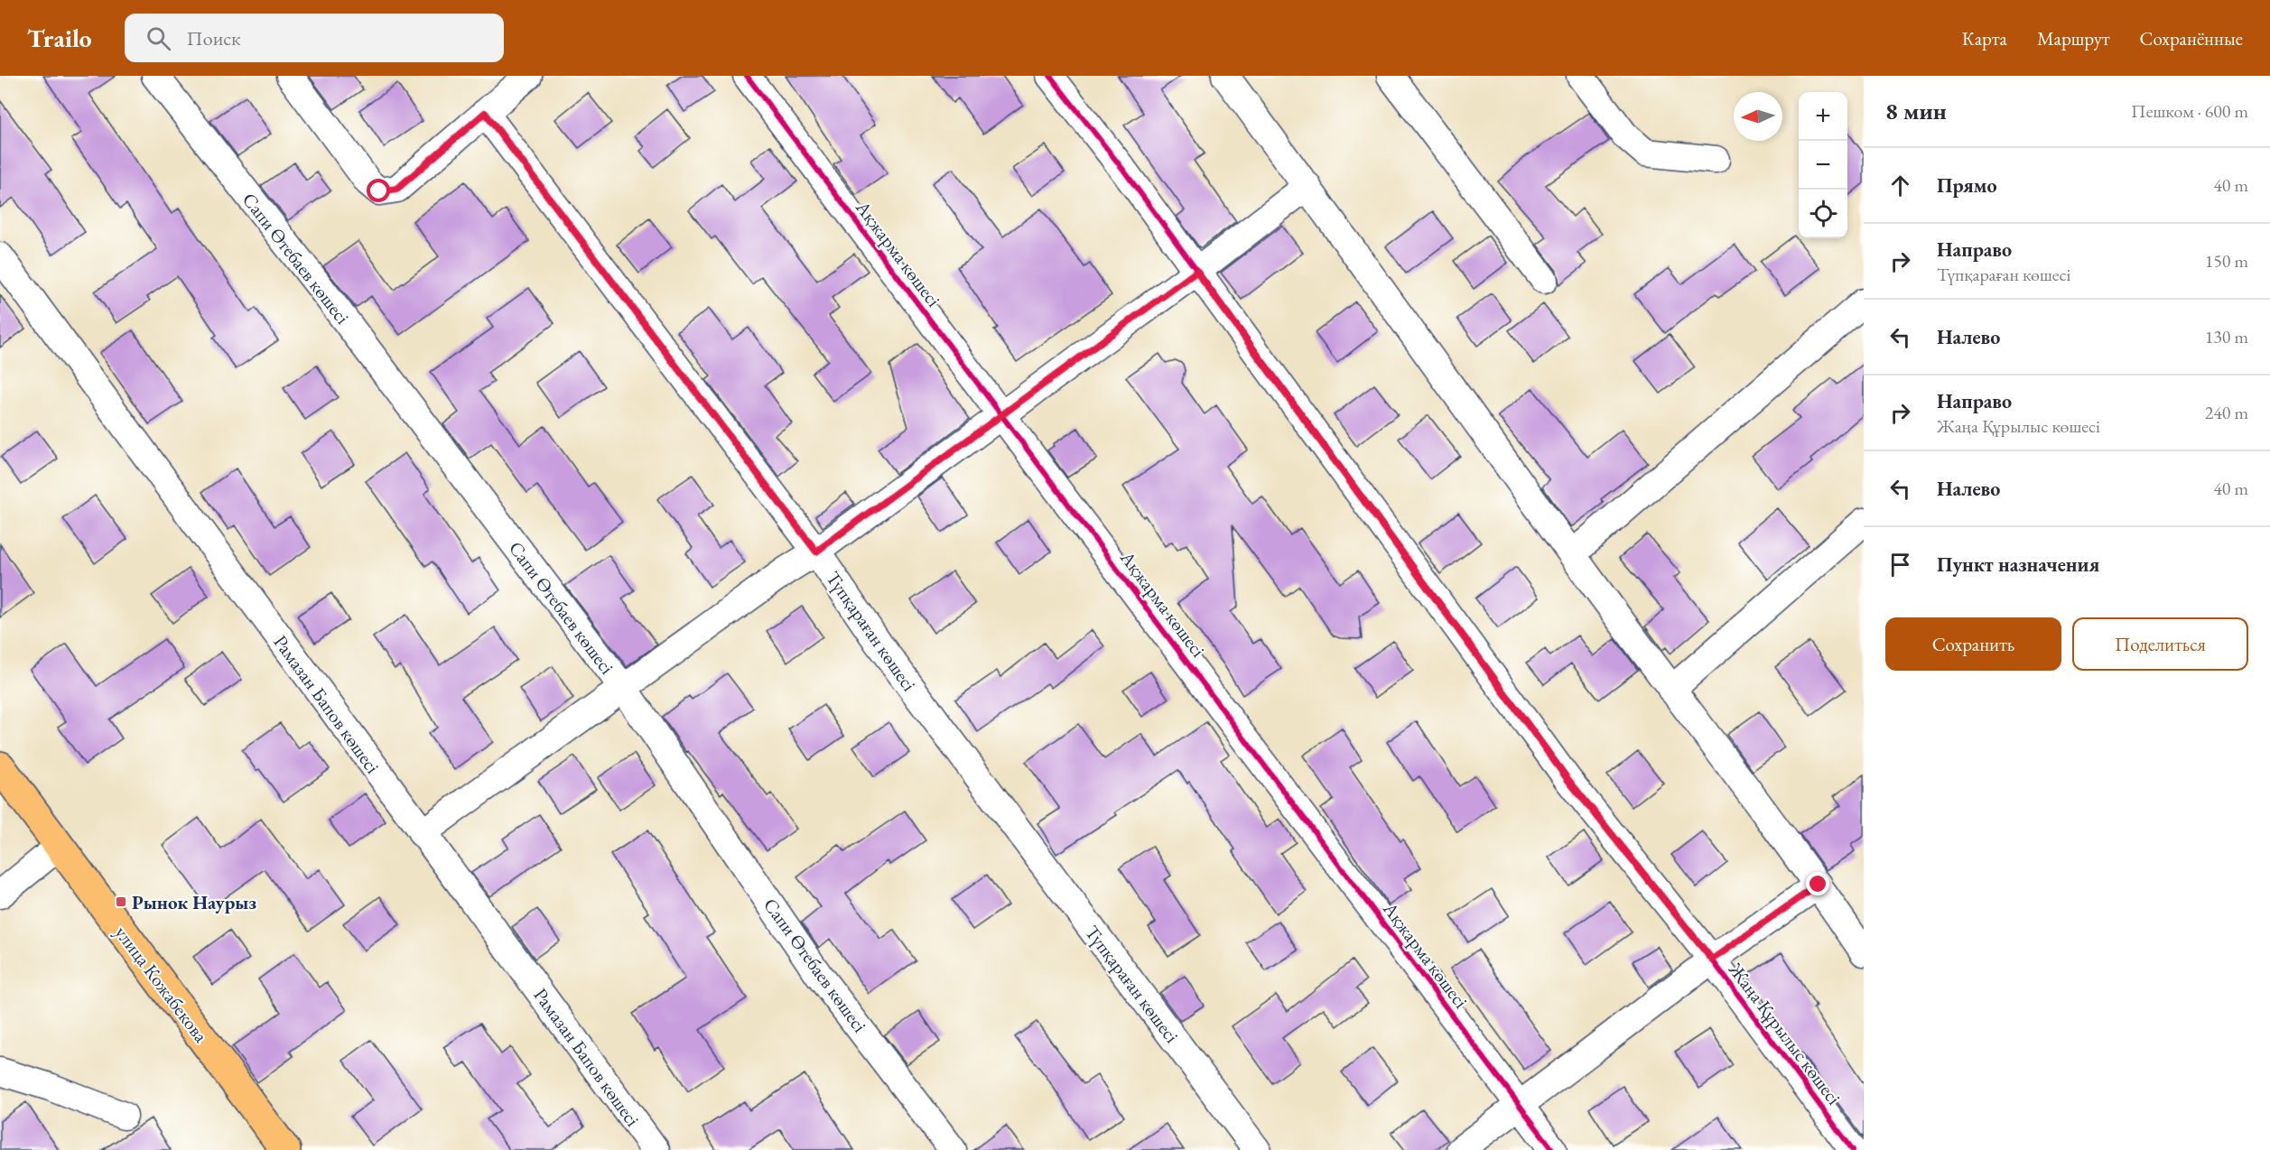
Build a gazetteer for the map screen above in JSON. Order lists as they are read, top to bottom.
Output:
{
  "streets": {
    "main road": ["улица Кожабекова"],
    "street": [
      "Ақжарма көшесі",
      "Сапи Өтебаев көшесі",
      "Түпқараған көшесі",
      "Рамазан Бапов көшесі",
      "Жаңа Құрылыс көшесі"
    ]
  },
  "places": {
    "transit": ["Рынок Наурыз"]
  },
  "north": "left",
  "page": {
    "header": "Trailo",
    "search": "Поиск",
    "nav": ["Карта", "Маршрут", "Сохранённые"],
    "heading": ["8 мин", "Пешком · 600 m"],
    "map_buttons": ["+", "−"],
    "list": [
      ["Прямо", "40 m"],
      ["Направо", "Түпқараған көшесі", "150 m"],
      ["Налево", "130 m"],
      ["Направо", "Жаңа Құрылыс көшесі", "240 m"],
      ["Налево", "40 m"],
      "Пункт назначения"
    ],
    "buttons": ["Сохранить", "Поделиться"]
  }
}
